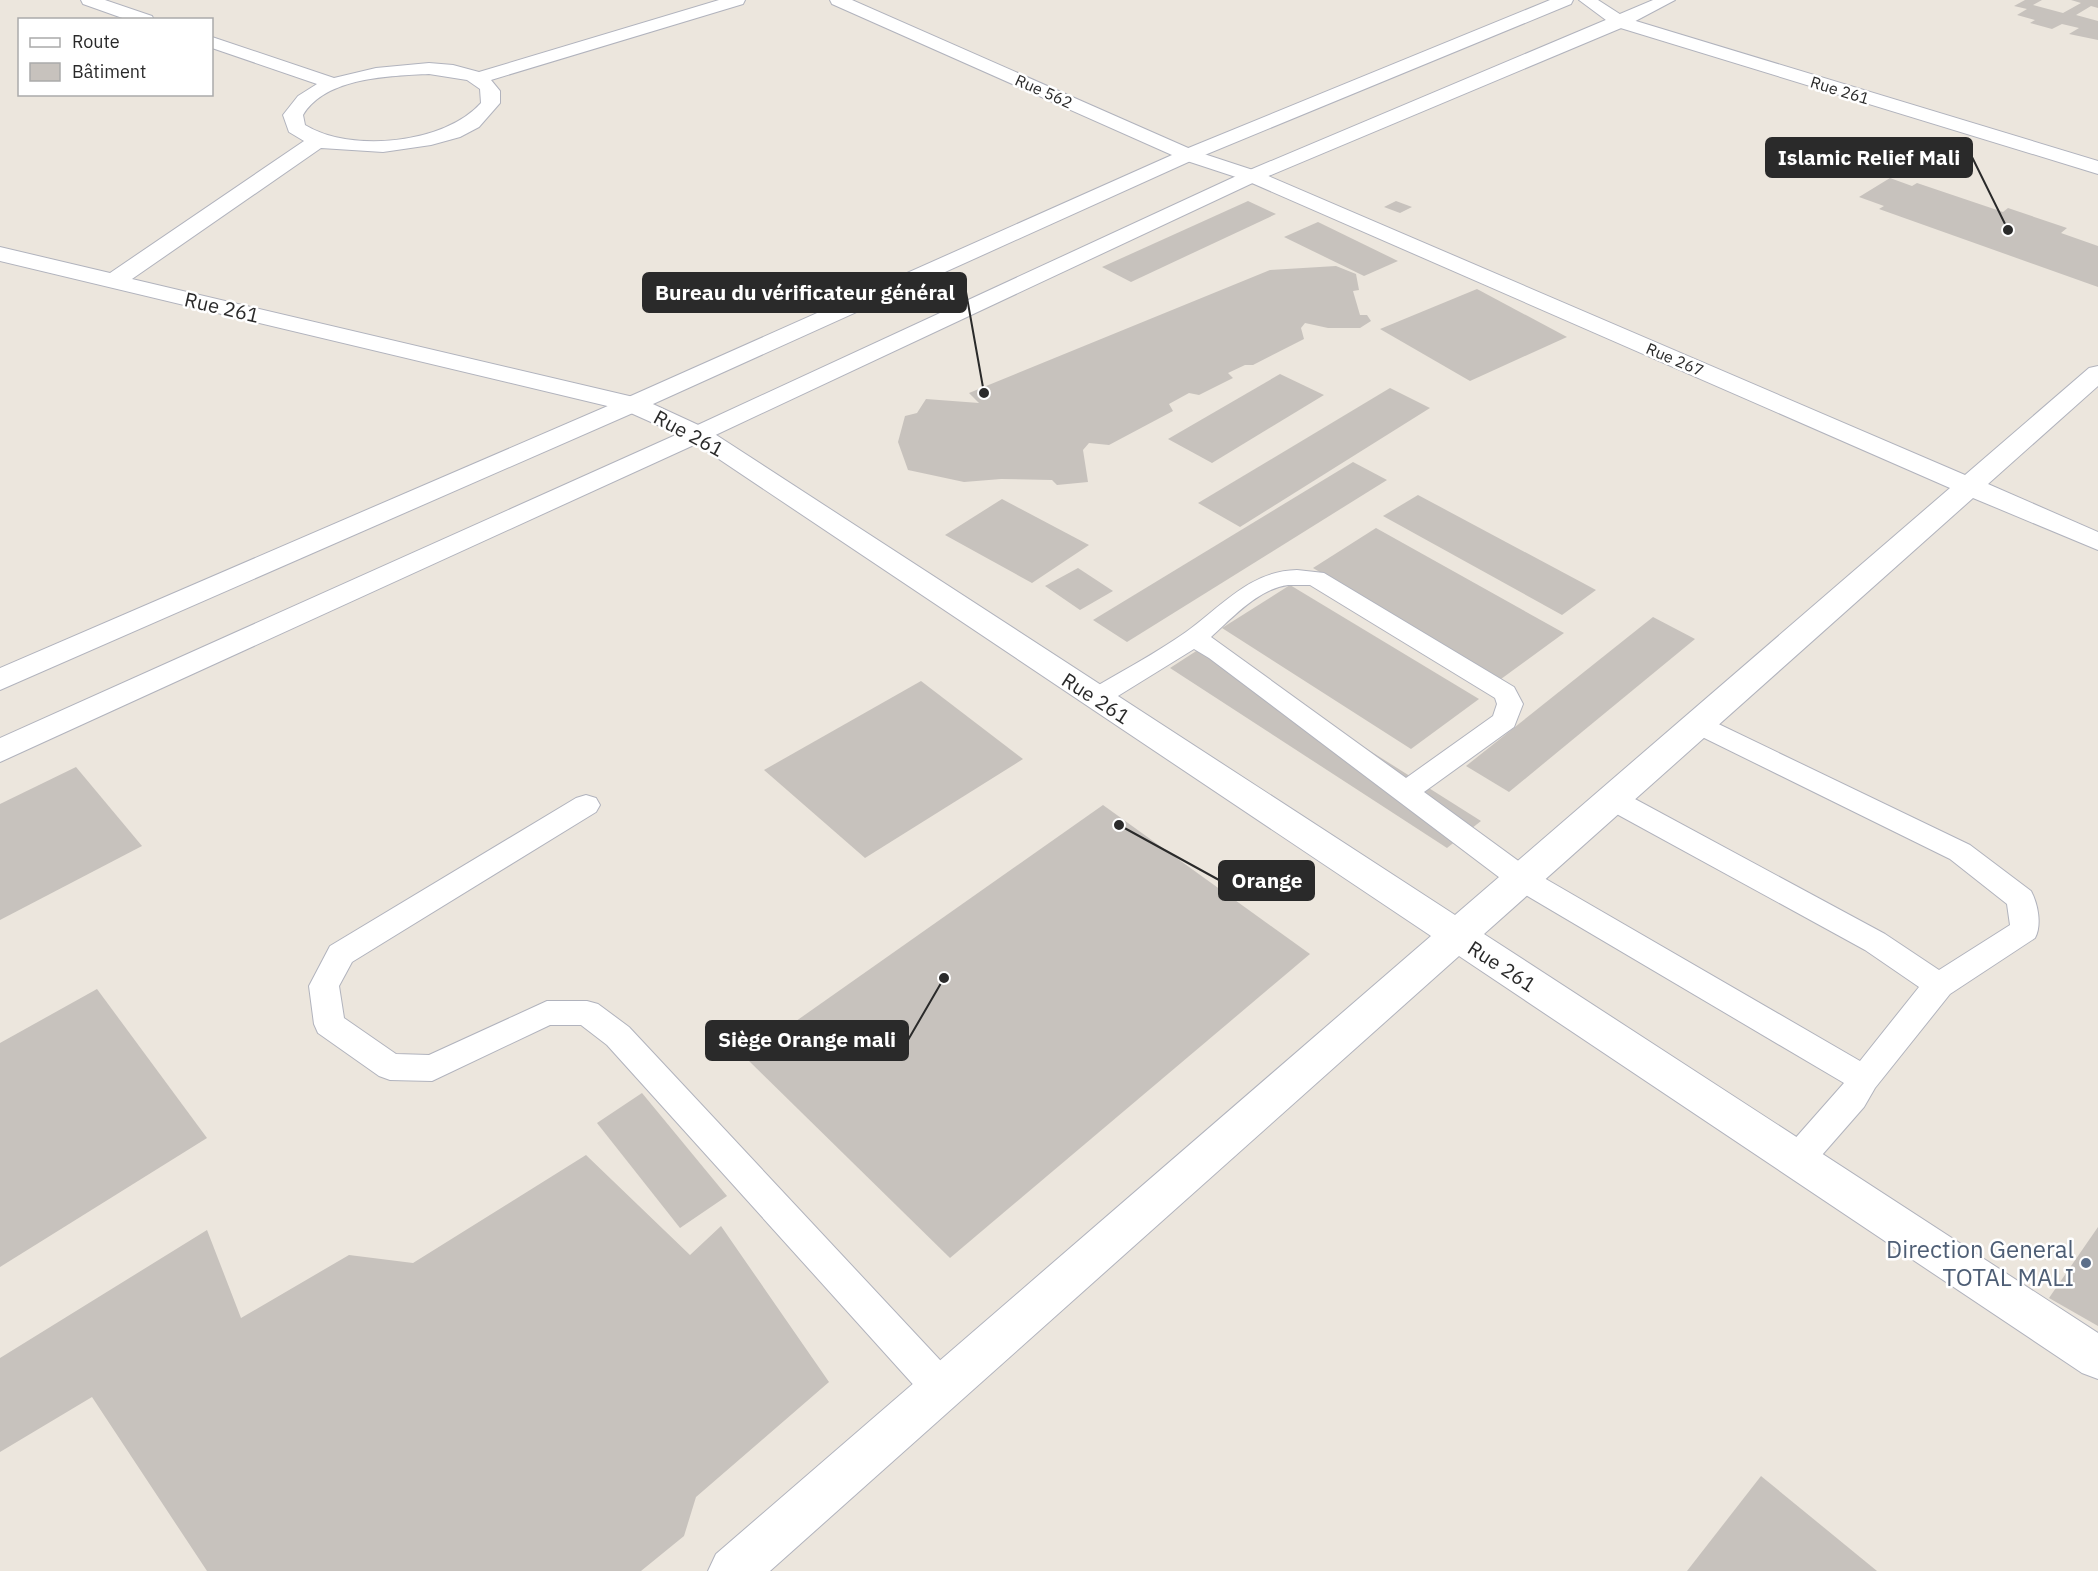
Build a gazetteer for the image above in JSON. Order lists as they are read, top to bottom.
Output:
{
  "streets": {
    "street": ["Rue 261", "Rue 562", "Rue 267"]
  },
  "crossings": [
    ["Rue 562", "Rue 267"]
  ],
  "places": [
    "Islamic Relief Mali",
    "Bureau du vérificateur général",
    "Orange",
    "Siège Orange mali",
    "Direction General TOTAL MALI"
  ],
  "legend": ["Route", "Bâtiment"]
}
